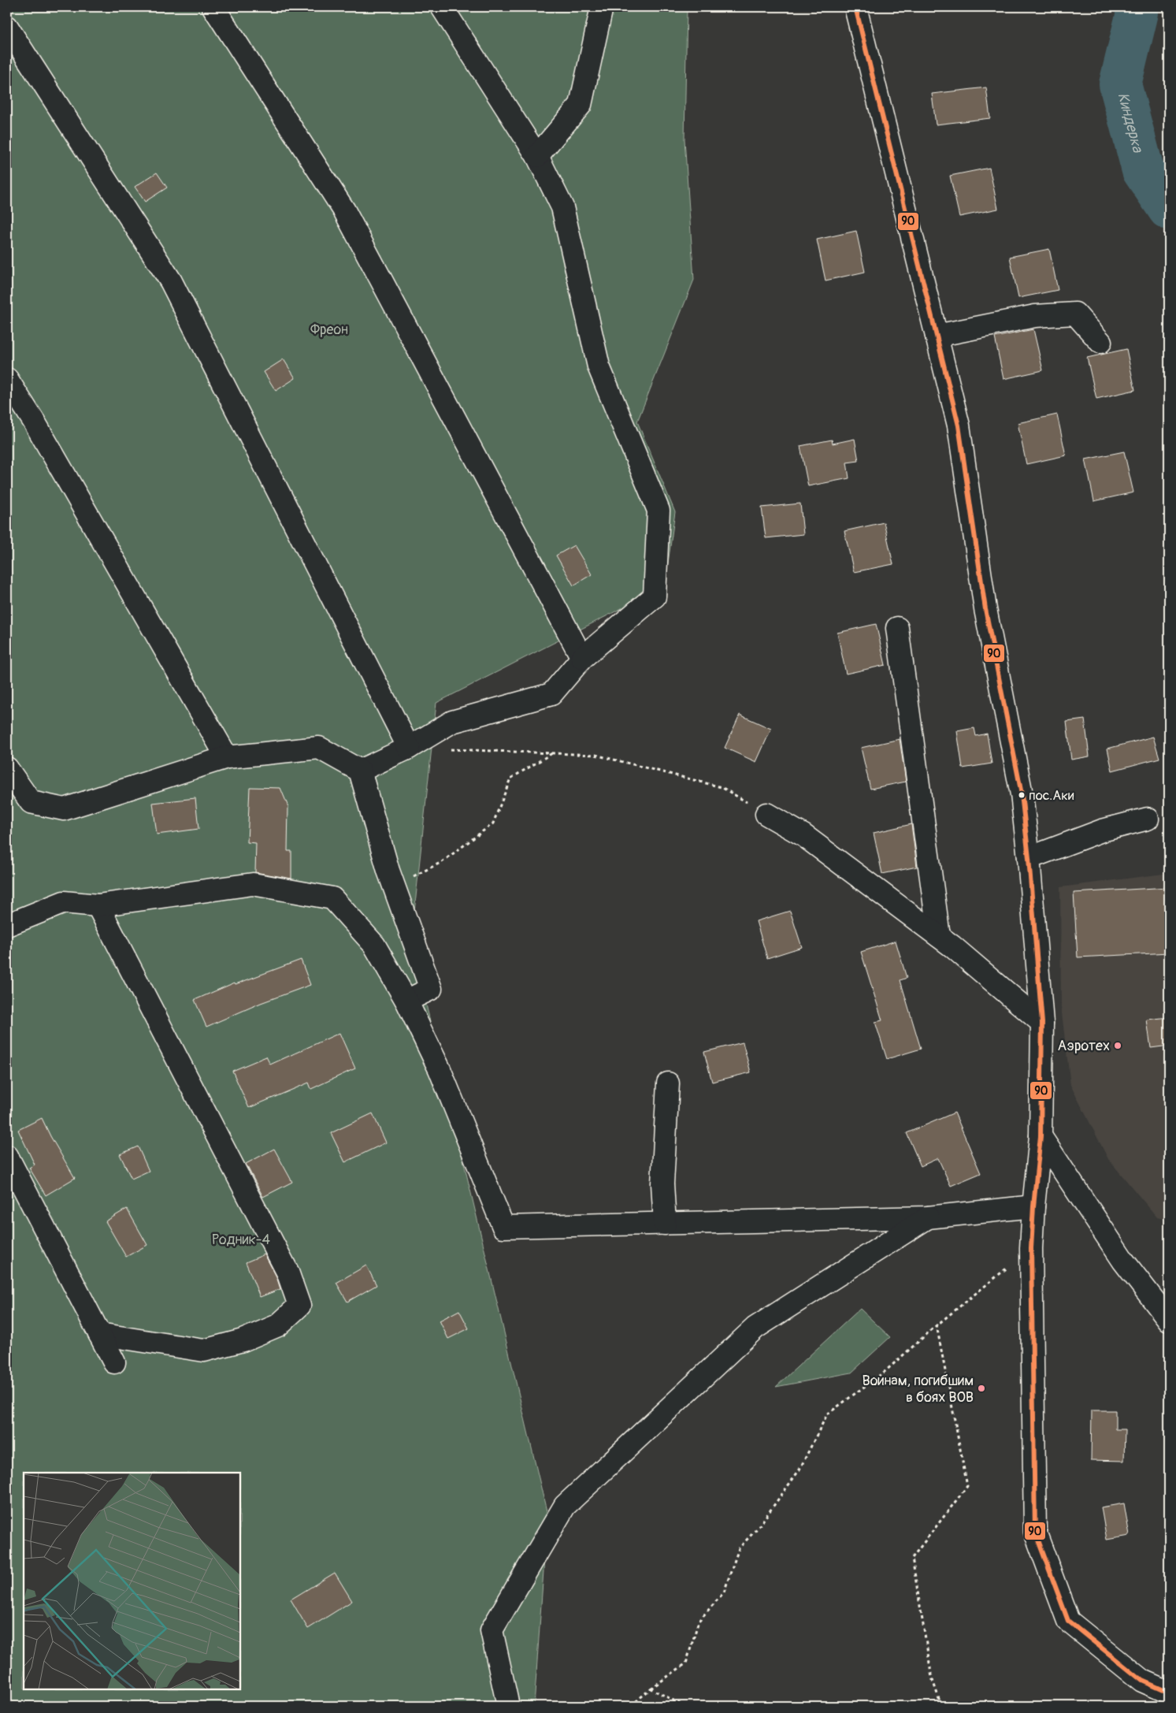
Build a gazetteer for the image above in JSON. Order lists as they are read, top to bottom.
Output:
{
  "water": ["Киндерка"],
  "parks": ["Фреон", "Родник-4"],
  "places": ["пос.Аки", "Аэротех", "Воинам, погибшим в боях ВОВ"],
  "lines": ["transit line 90"]
}
